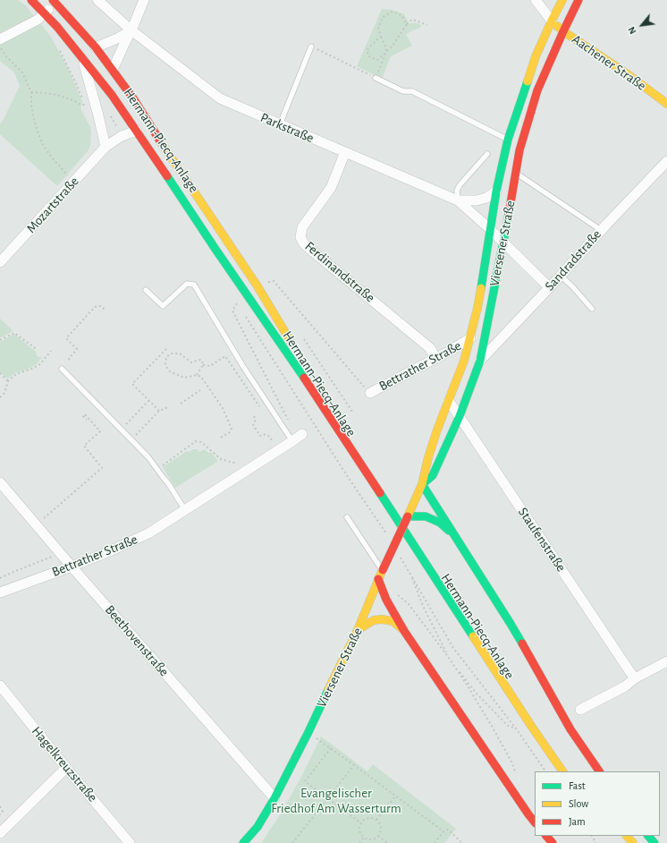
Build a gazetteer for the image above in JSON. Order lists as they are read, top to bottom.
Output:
{
  "streets": {
    "main road": ["Aachener Straße", "Hermann-Piecq-Anlage", "Viersener Straße"],
    "street": [
      "Parkstraße",
      "Mozartstraße",
      "Sandradstraße",
      "Ferdinandstraße",
      "Bettrather Straße",
      "Staufenstraße",
      "Beethovenstraße",
      "Hagelkreuzstraße"
    ]
  },
  "crossings": [
    ["Aachener Straße", "Viersener Straße"],
    ["Parkstraße", "Viersener Straße"],
    ["Parkstraße", "Sandradstraße"],
    ["Parkstraße", "Ferdinandstraße"],
    ["Hermann-Piecq-Anlage", "Mozartstraße"],
    ["Viersener Straße", "Sandradstraße"],
    ["Viersener Straße", "Bettrather Straße"],
    ["Viersener Straße", "Staufenstraße"],
    ["Viersener Straße", "Beethovenstraße"],
    ["Ferdinandstraße", "Bettrather Straße"],
    ["Bettrather Straße", "Beethovenstraße"]
  ],
  "parks": ["Evangelischer Friedhof Am Wasserturm"],
  "legend": ["Fast", "Slow", "Jam"],
  "north": "bottom left"
}
